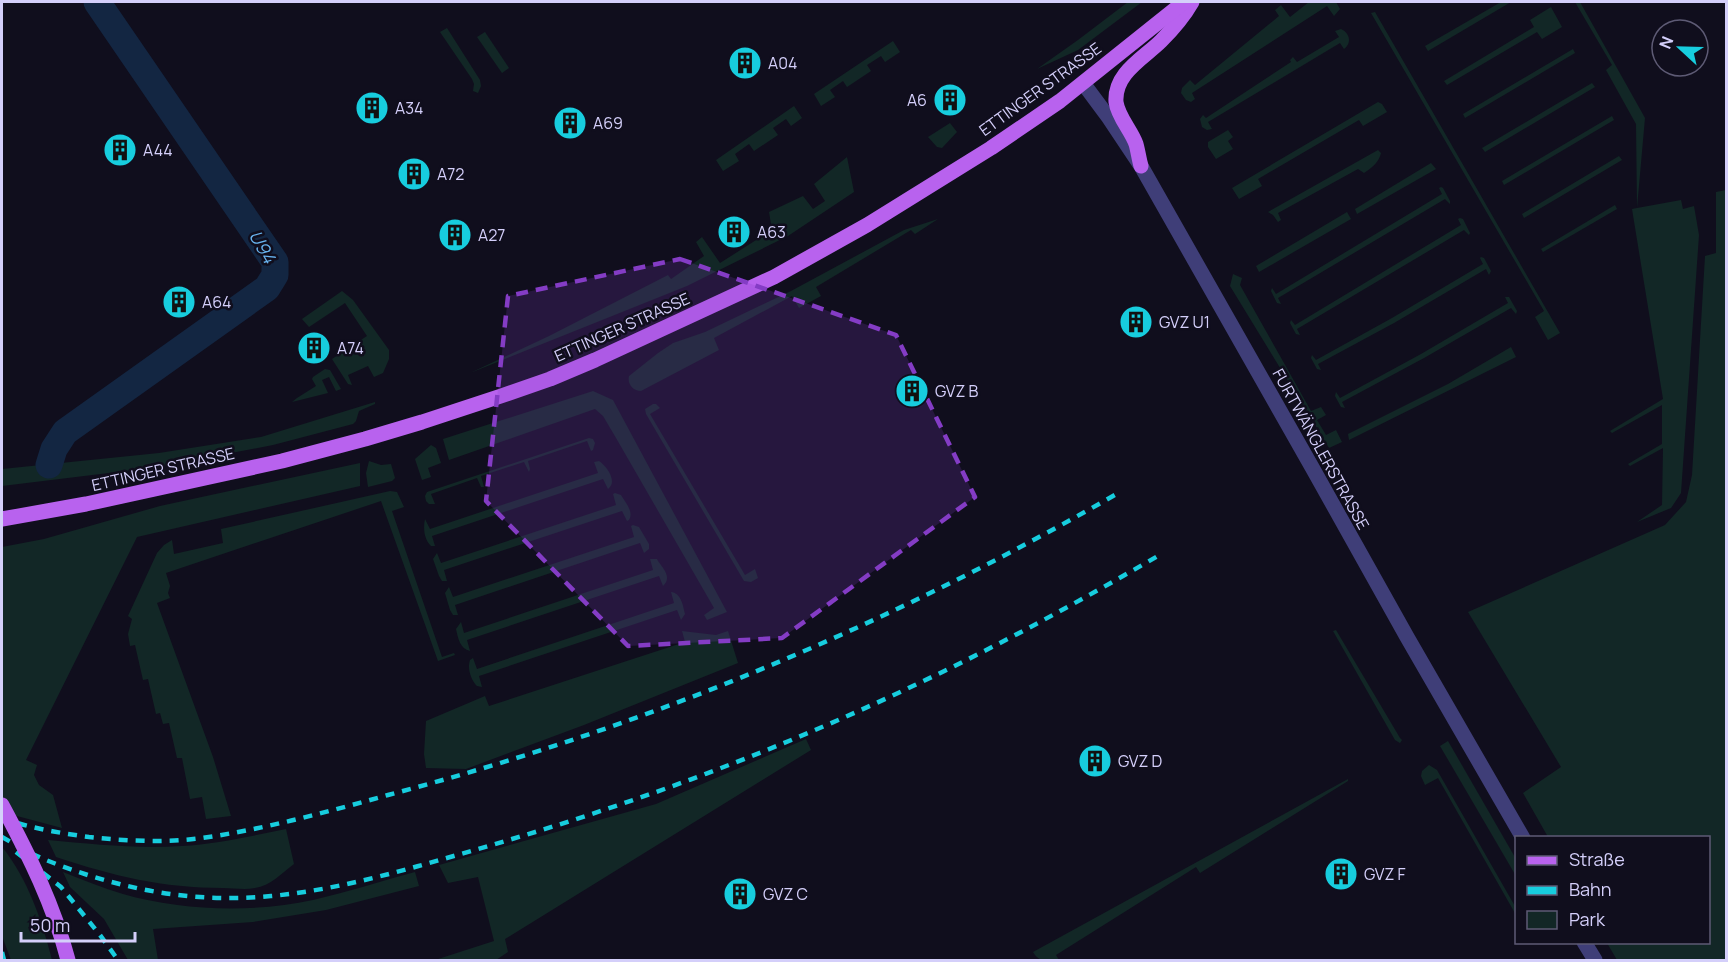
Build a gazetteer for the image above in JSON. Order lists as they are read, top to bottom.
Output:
{
  "streets": {
    "main road": ["ETTINGER STRASSE"],
    "street": ["FURTWÄNGLERSTRASSE"]
  },
  "crossings": [
    ["ETTINGER STRASSE", "FURTWÄNGLERSTRASSE"]
  ],
  "water": ["U94"],
  "places": {
    "building": [
      "A04",
      "A6",
      "A34",
      "A69",
      "A44",
      "A72",
      "A63",
      "A27",
      "A64",
      "GVZ U1",
      "A74",
      "GVZ B",
      "GVZ D",
      "GVZ F",
      "GVZ C"
    ]
  },
  "legend": ["Straße", "Bahn", "Park"],
  "scale_bar": "50 m",
  "north": "left"
}
